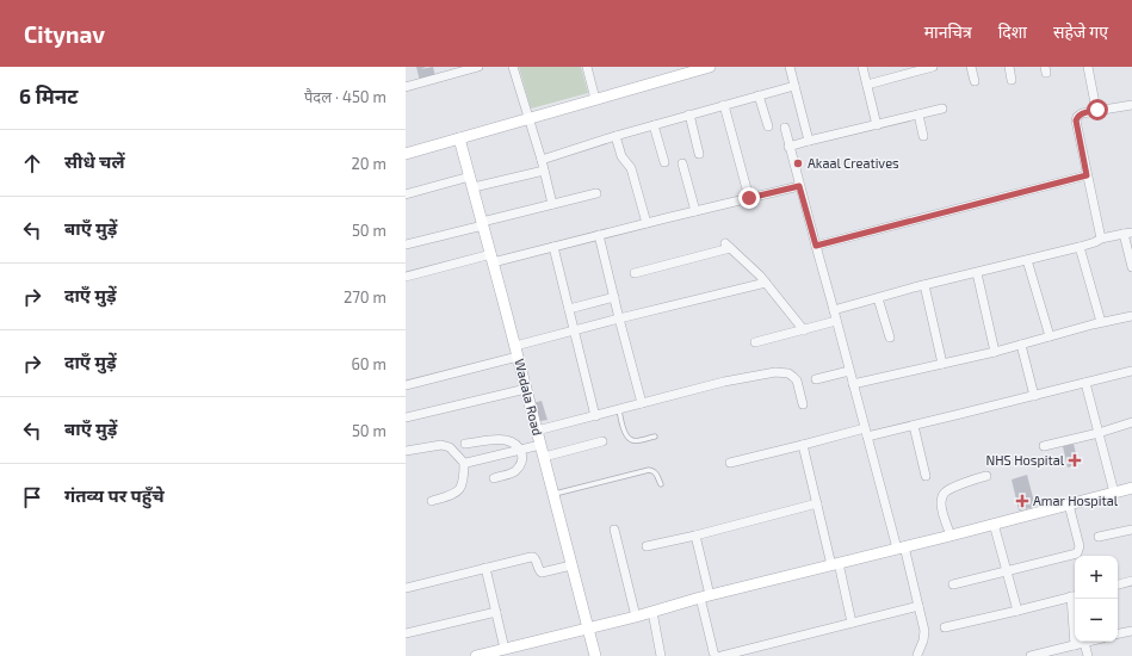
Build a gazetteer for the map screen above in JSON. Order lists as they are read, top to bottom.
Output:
{
  "streets": {
    "street": ["Wadala Road"]
  },
  "places": {
    "other": ["Akaal Creatives"],
    "health": ["NHS Hospital", "Amar Hospital"]
  },
  "page": {
    "header": "Citynav",
    "nav": ["मानचित्र", "दिशा", "सहेजे गए"],
    "heading": ["6 मिनट", "पैदल · 450 m"],
    "list": [
      ["सीधे चलें", "20 m"],
      ["बाएँ मुड़ें", "50 m"],
      ["दाएँ मुड़ें", "270 m"],
      ["दाएँ मुड़ें", "60 m"],
      ["बाएँ मुड़ें", "50 m"],
      "गंतव्य पर पहुँचे"
    ],
    "map_buttons": ["+", "−"]
  }
}
